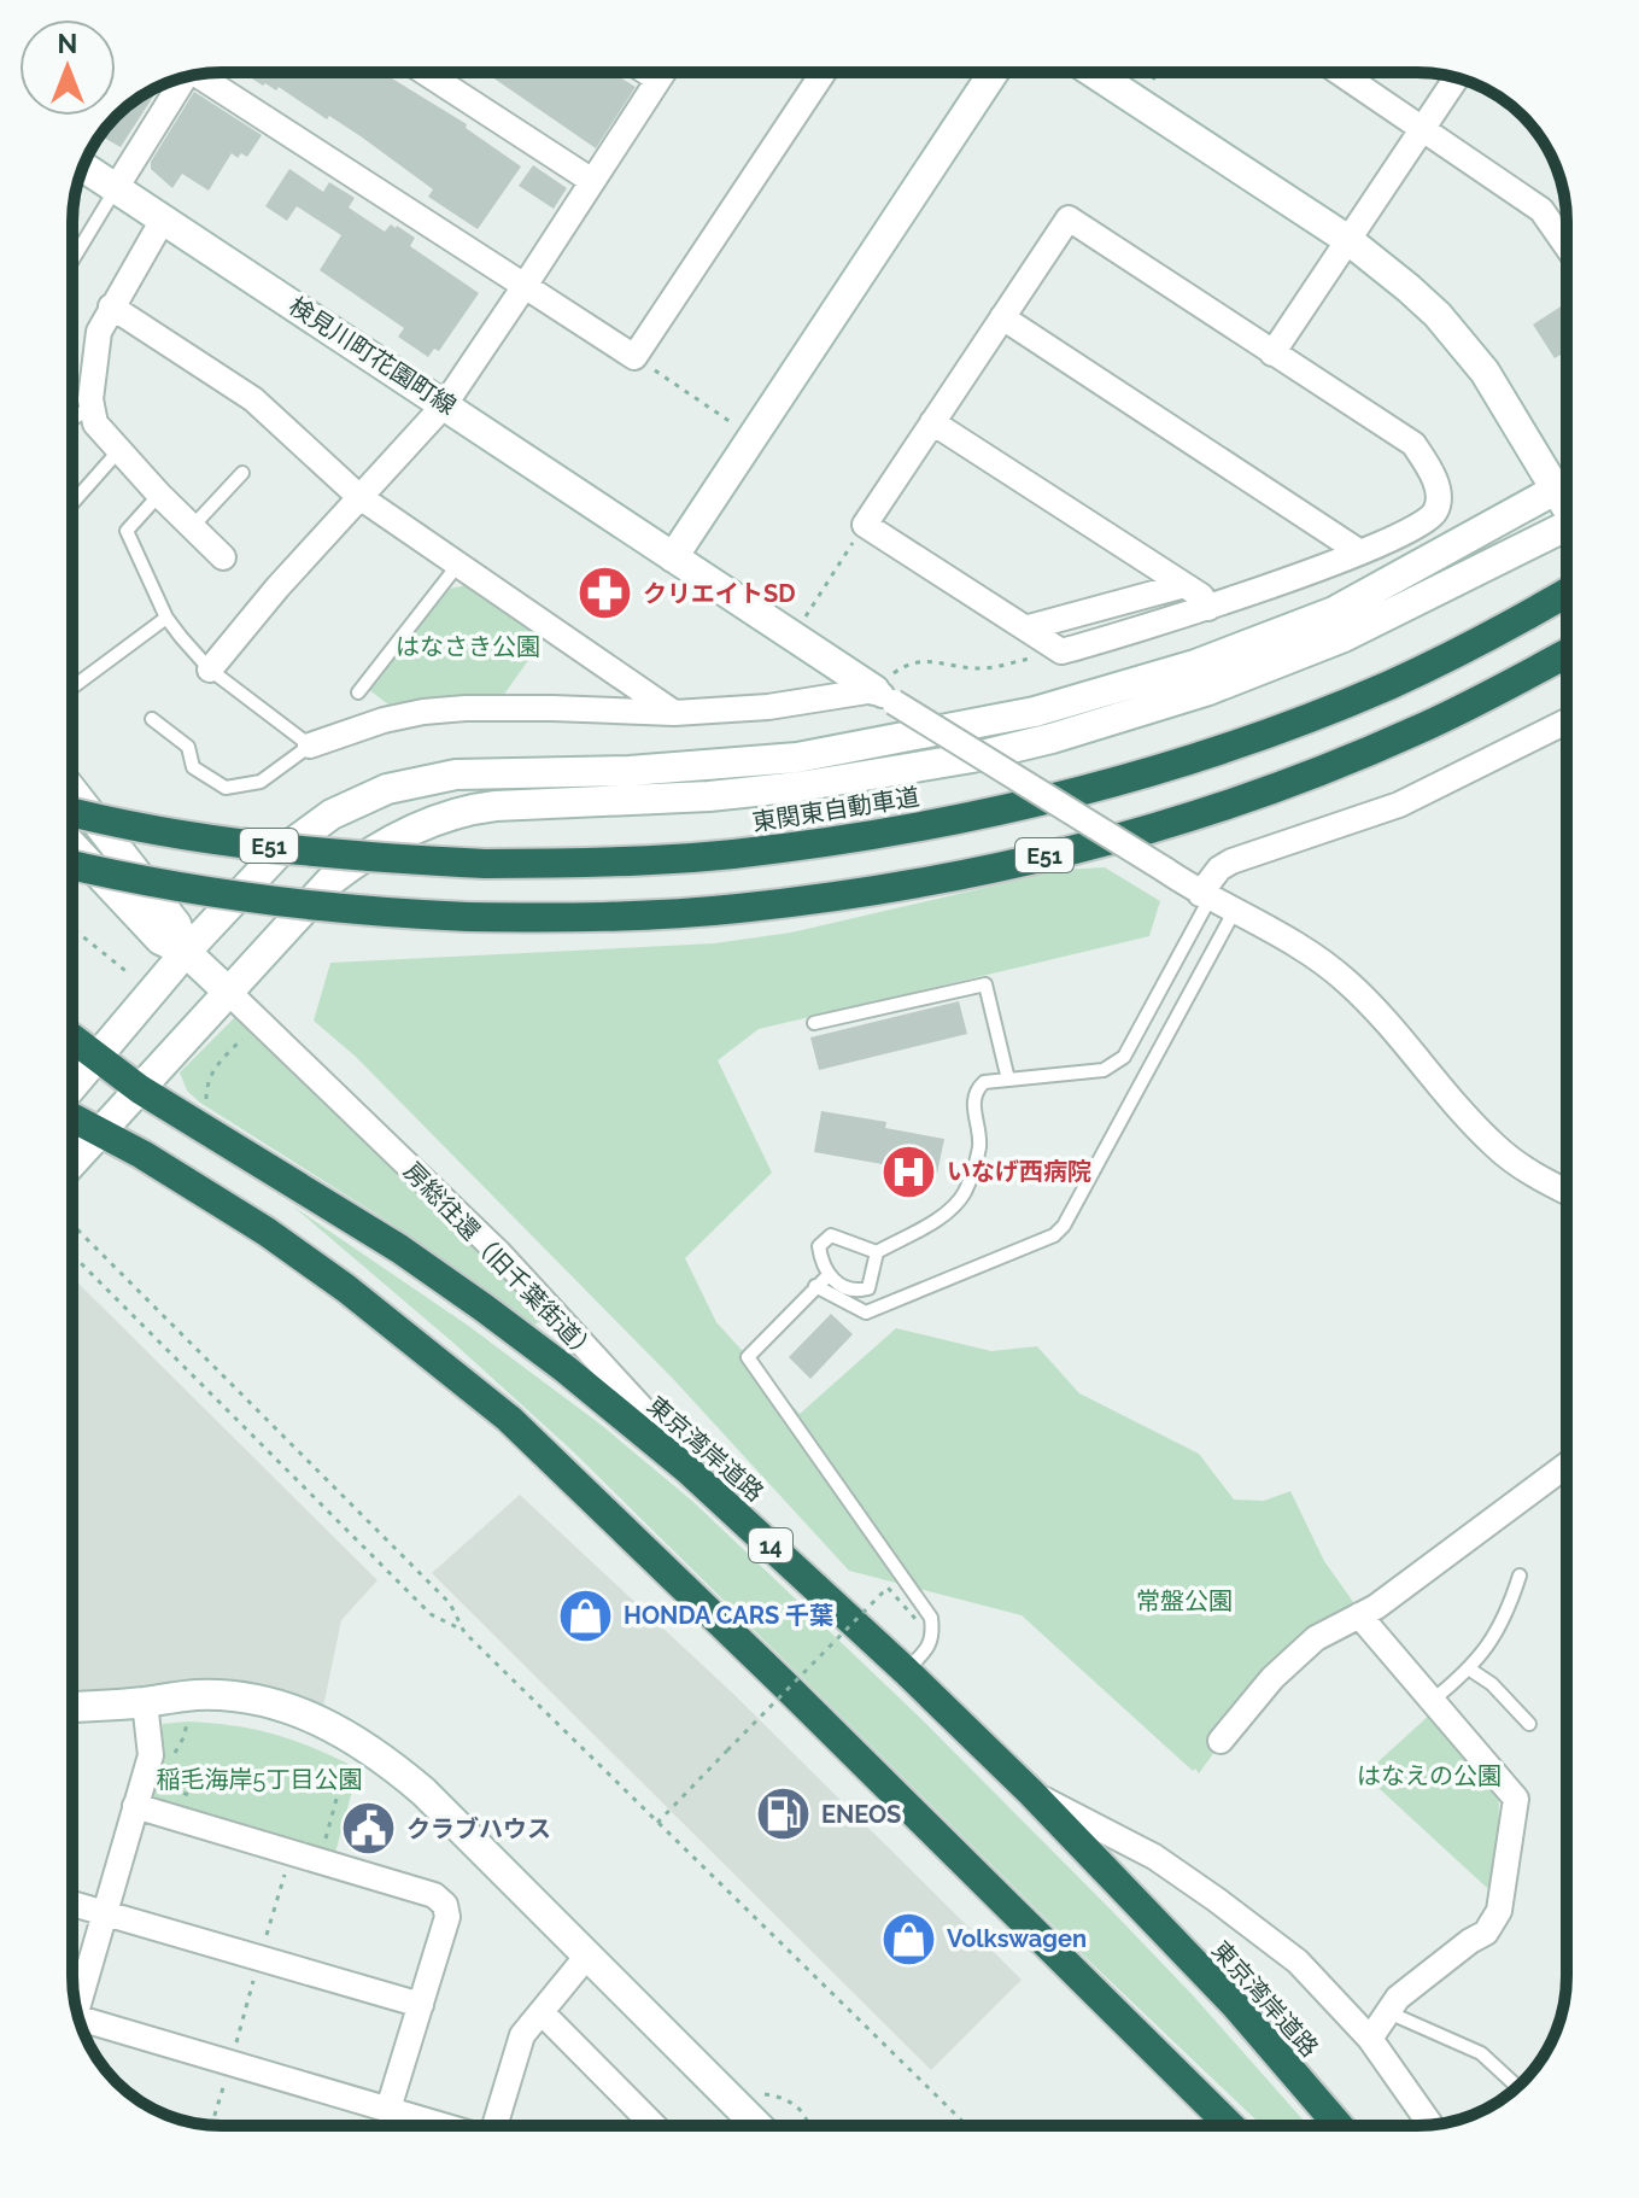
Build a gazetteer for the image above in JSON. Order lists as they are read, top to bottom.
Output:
{
  "streets": {
    "highway": [
      "東関東自動車道",
      "E51",
      "東京湾岸道路",
      "14"
    ],
    "street": ["検見川町花園町線", "房総往還（旧千葉街道）"]
  },
  "crossings": [
    ["房総往還（旧千葉街道）", "東京湾岸道路"]
  ],
  "parks": [
    "はなさき公園",
    "常盤公園",
    "はなえの公園",
    "稲毛海岸5丁目公園"
  ],
  "places": {
    "pharmacy": ["クリエイトSD"],
    "hospital": ["いなげ西病院"],
    "shop": ["HONDA CARS 千葉", "Volkswagen"],
    "fuel station": ["ENEOS"],
    "public building": ["クラブハウス"]
  },
  "north": "top"
}
